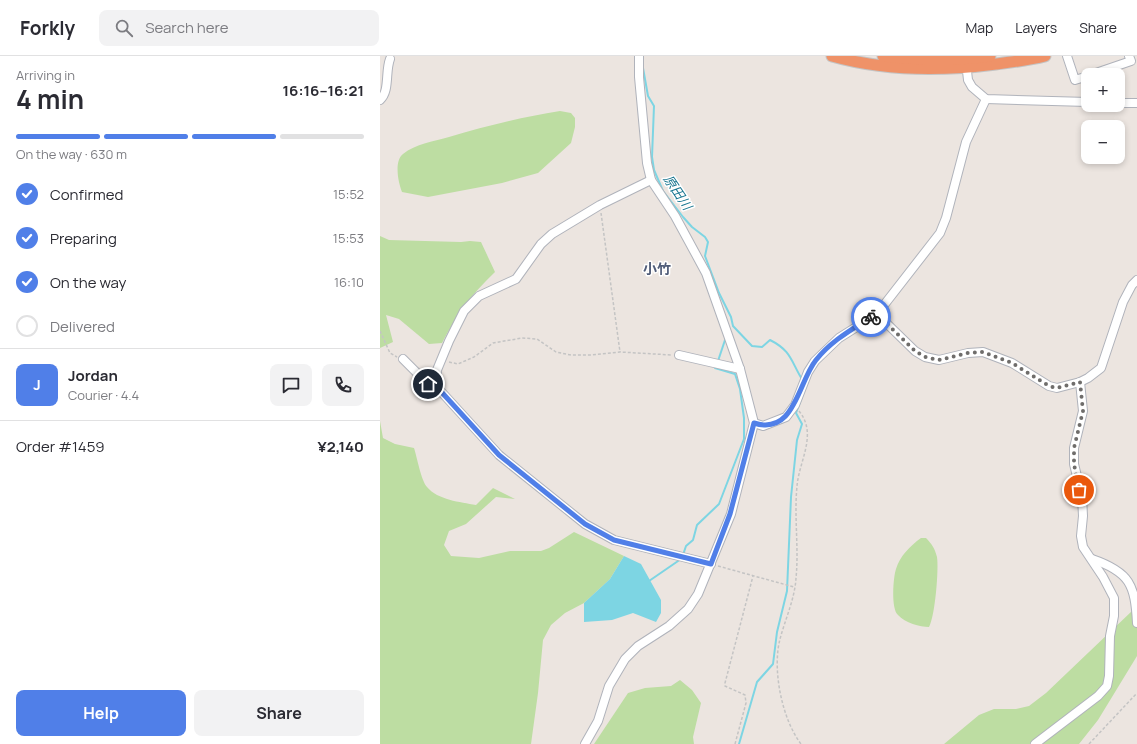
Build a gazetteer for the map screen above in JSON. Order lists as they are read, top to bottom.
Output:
{
  "districts": ["小竹"],
  "water": ["原田川"],
  "page": {
    "header": "Forkly",
    "search": "Search here",
    "nav": ["Map", "Layers", "Share"],
    "heading": ["4 min", "Arriving in", "16:16–16:21"],
    "panel": [
      "Jordan",
      "Courier · 4.4",
      "Order #1459",
      "¥2,140"
    ],
    "map_buttons": ["+", "−"],
    "bar": "On the way · 630 m",
    "list": [
      ["Confirmed", "15:52"],
      ["Preparing", "15:53"],
      ["On the way", "16:10"],
      "Delivered"
    ],
    "round": "J",
    "buttons": ["Help", "Share"]
  }
}
